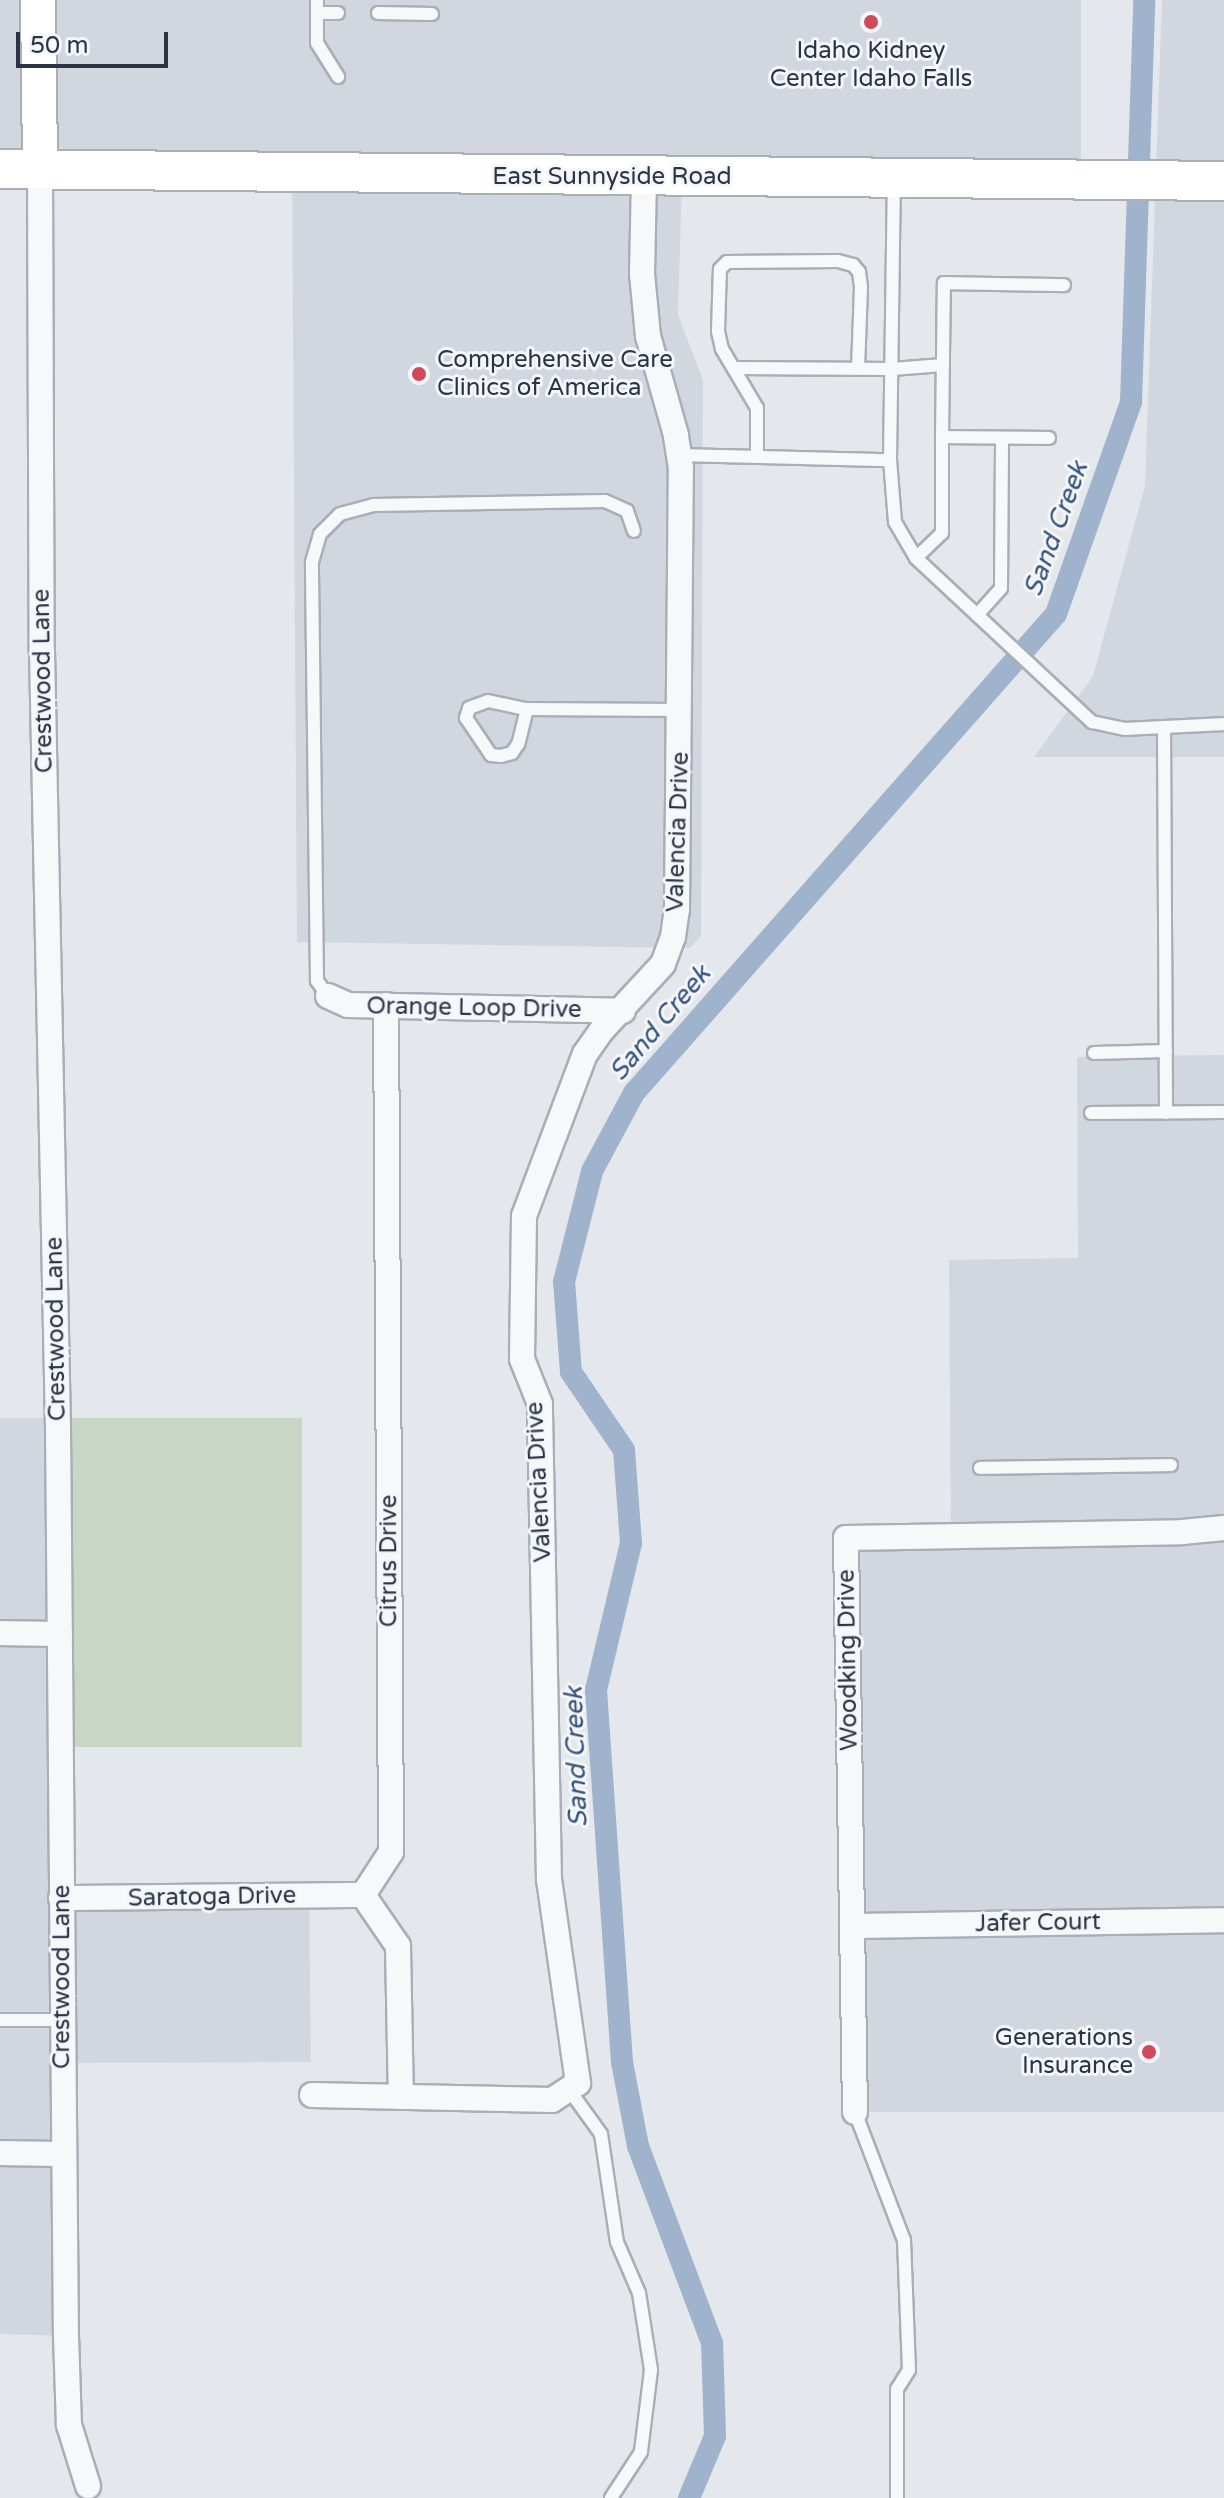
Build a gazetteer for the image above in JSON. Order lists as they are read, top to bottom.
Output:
{
  "streets": {
    "main road": ["East Sunnyside Road"],
    "street": [
      "Crestwood Lane",
      "Valencia Drive",
      "Orange Loop Drive",
      "Citrus Drive",
      "Woodking Drive",
      "Saratoga Drive",
      "Jafer Court"
    ]
  },
  "crossings": [
    ["East Sunnyside Road", "Crestwood Lane"],
    ["East Sunnyside Road", "Valencia Drive"],
    ["Crestwood Lane", "Saratoga Drive"],
    ["Valencia Drive", "Orange Loop Drive"],
    ["Orange Loop Drive", "Citrus Drive"],
    ["Citrus Drive", "Saratoga Drive"],
    ["Woodking Drive", "Jafer Court"]
  ],
  "water": ["Sand Creek"],
  "places": ["Idaho Kidney Center Idaho Falls", "Comprehensive Care Clinics of America", "Generations Insurance"],
  "scale_bar": "50 m"
}
